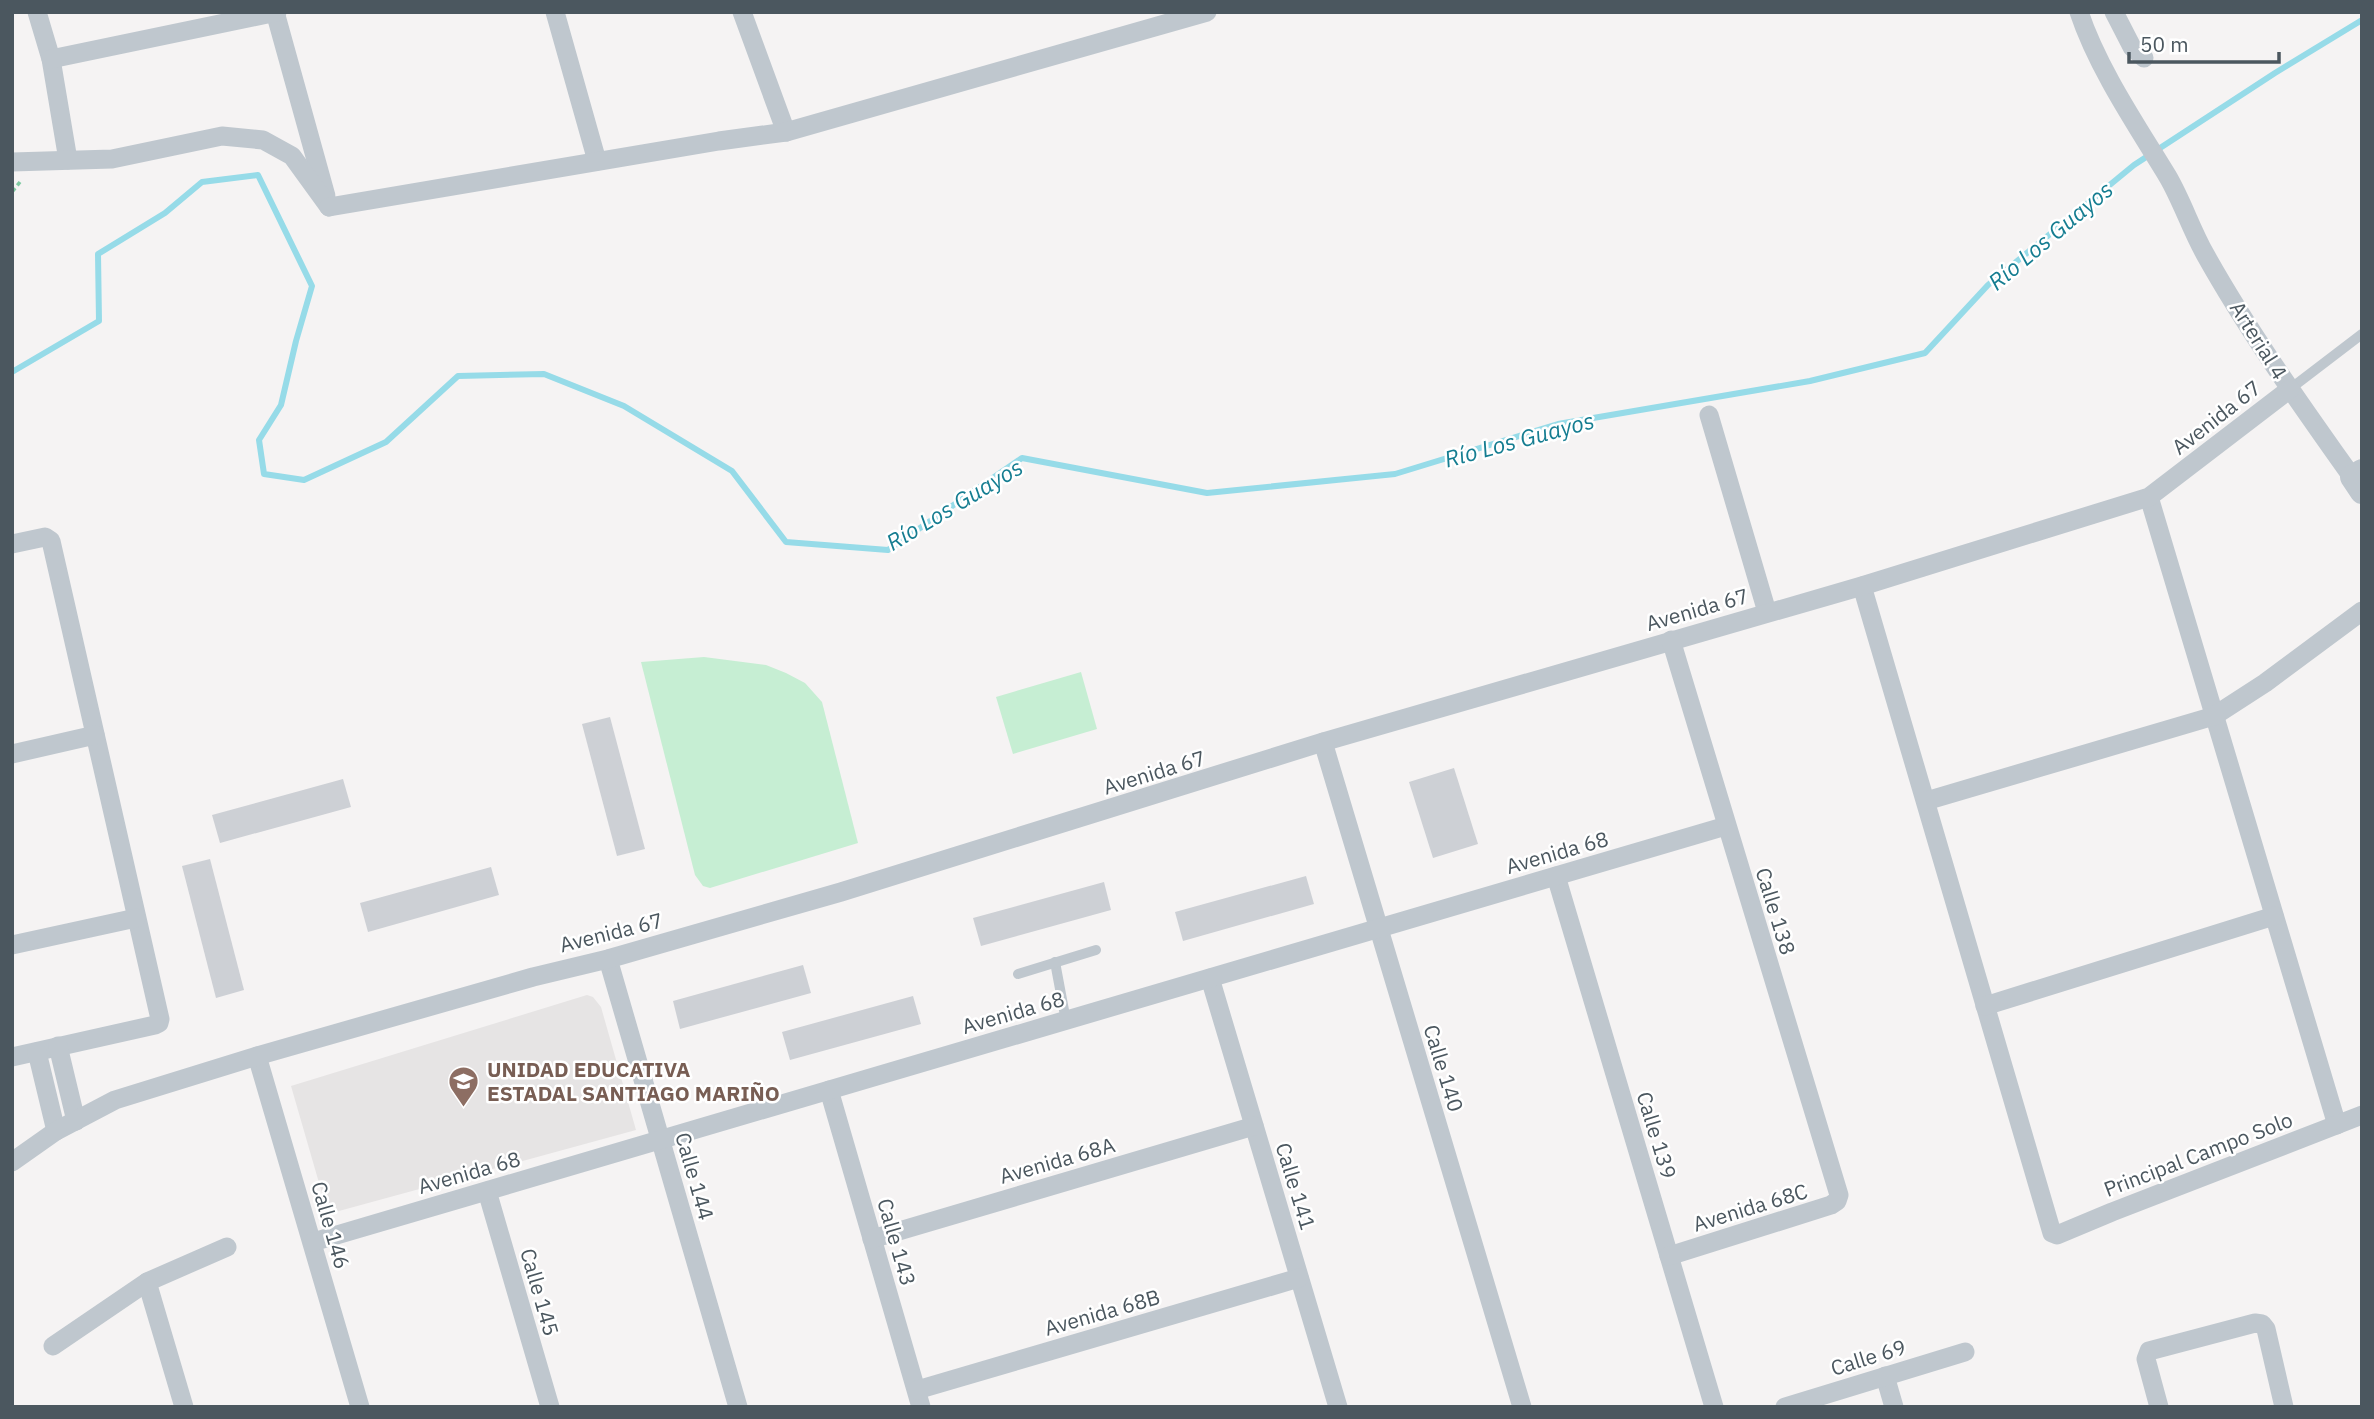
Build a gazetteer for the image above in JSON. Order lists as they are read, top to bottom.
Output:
{
  "streets": {
    "street": [
      "Arterial 4",
      "Avenida 67",
      "Avenida 68",
      "Calle 138",
      "Calle 140",
      "Calle 139",
      "Principal Campo Solo",
      "Avenida 68A",
      "Calle 144",
      "Calle 141",
      "Avenida 68C",
      "Calle 146",
      "Calle 143",
      "Calle 145",
      "Avenida 68B",
      "Calle 69"
    ]
  },
  "crossings": [
    ["Arterial 4", "Avenida 67"],
    ["Avenida 67", "Calle 138"],
    ["Avenida 67", "Calle 140"],
    ["Avenida 67", "Calle 144"],
    ["Avenida 67", "Calle 146"],
    ["Avenida 68", "Calle 138"],
    ["Avenida 68", "Calle 140"],
    ["Avenida 68", "Calle 139"],
    ["Avenida 68", "Calle 144"],
    ["Avenida 68", "Calle 141"],
    ["Avenida 68", "Calle 146"],
    ["Avenida 68", "Calle 143"],
    ["Avenida 68", "Calle 145"],
    ["Calle 138", "Avenida 68C"],
    ["Calle 139", "Avenida 68C"],
    ["Avenida 68A", "Calle 141"],
    ["Avenida 68A", "Calle 143"],
    ["Calle 141", "Avenida 68B"],
    ["Calle 143", "Avenida 68B"]
  ],
  "water": ["Río Los Guayos"],
  "places": {
    "school or university": ["UNIDAD EDUCATIVA ESTADAL SANTIAGO MARIÑO"]
  },
  "scale_bar": "50 m"
}
